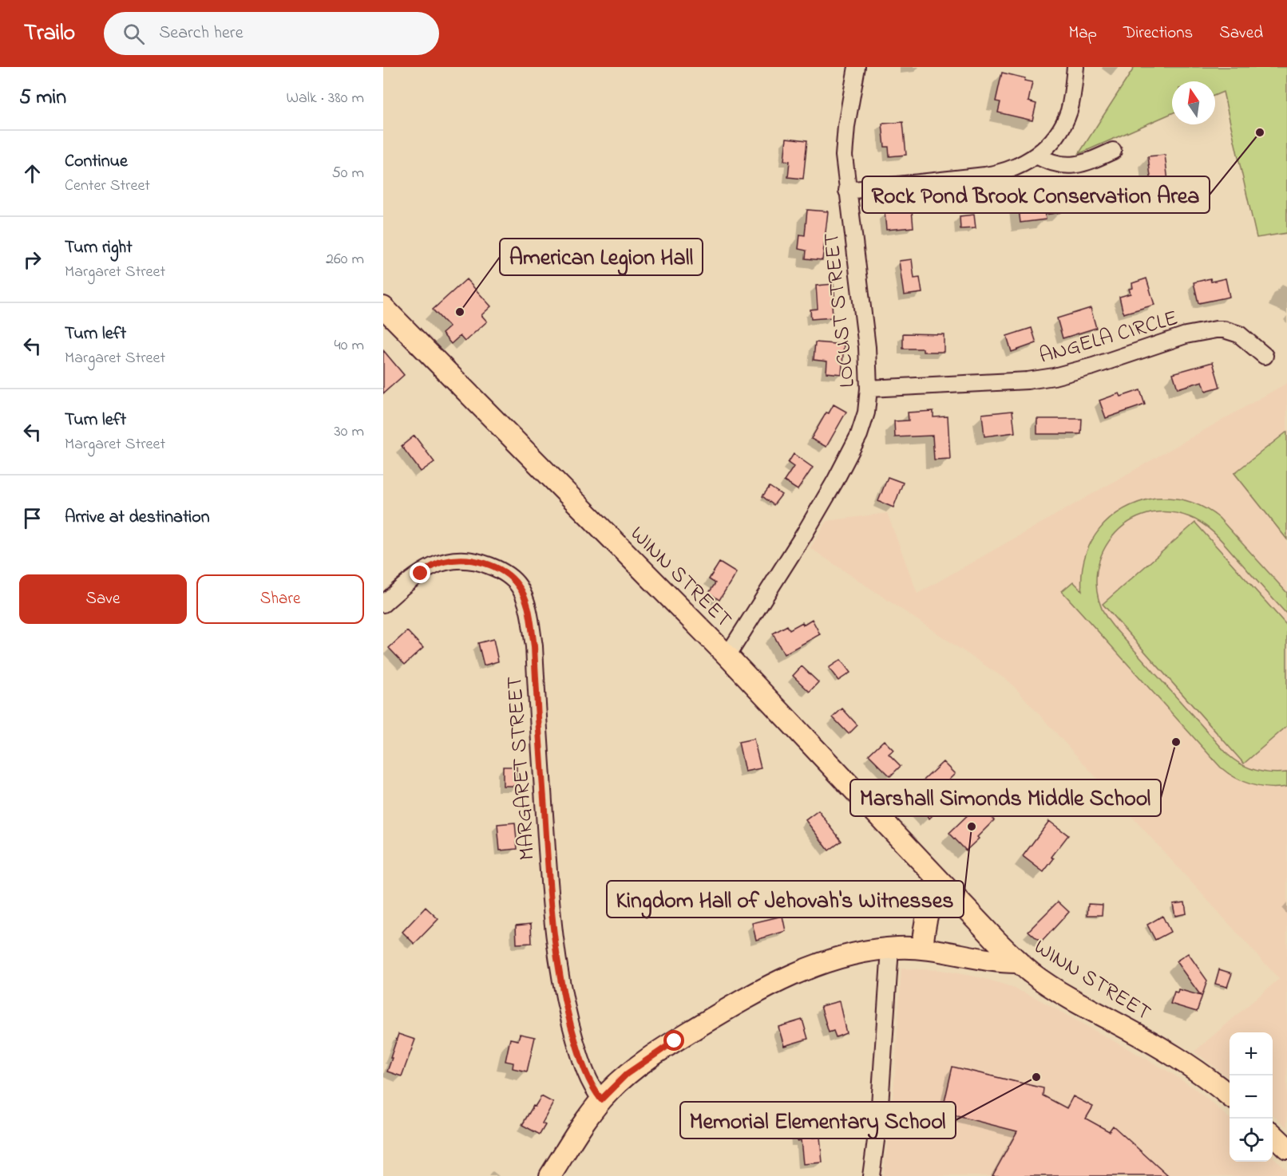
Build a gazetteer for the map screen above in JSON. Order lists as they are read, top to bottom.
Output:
{
  "streets": {
    "main road": ["WINN STREET"],
    "street": ["LOCUST STREET", "ANGELA CIRCLE", "MARGARET STREET"]
  },
  "crossings": [
    ["LOCUST STREET", "ANGELA CIRCLE"],
    ["LOCUST STREET", "WINN STREET"]
  ],
  "places": [
    "Rock Pond Brook Conservation Area",
    "American Legion Hall",
    "Marshall Simonds Middle School",
    "Kingdom Hall of Jehovah's Witnesses",
    "Memorial Elementary School"
  ],
  "north": "top",
  "page": {
    "header": "Trailo",
    "search": "Search here",
    "nav": ["Map", "Directions", "Saved"],
    "heading": ["5 min", "Walk · 380 m"],
    "list": [
      ["Continue", "Center Street", "50 m"],
      ["Turn right", "Margaret Street", "260 m"],
      ["Turn left", "Margaret Street", "40 m"],
      ["Turn left", "Margaret Street", "30 m"],
      "Arrive at destination"
    ],
    "buttons": ["Save", "Share"],
    "map_buttons": ["+", "−"]
  }
}
